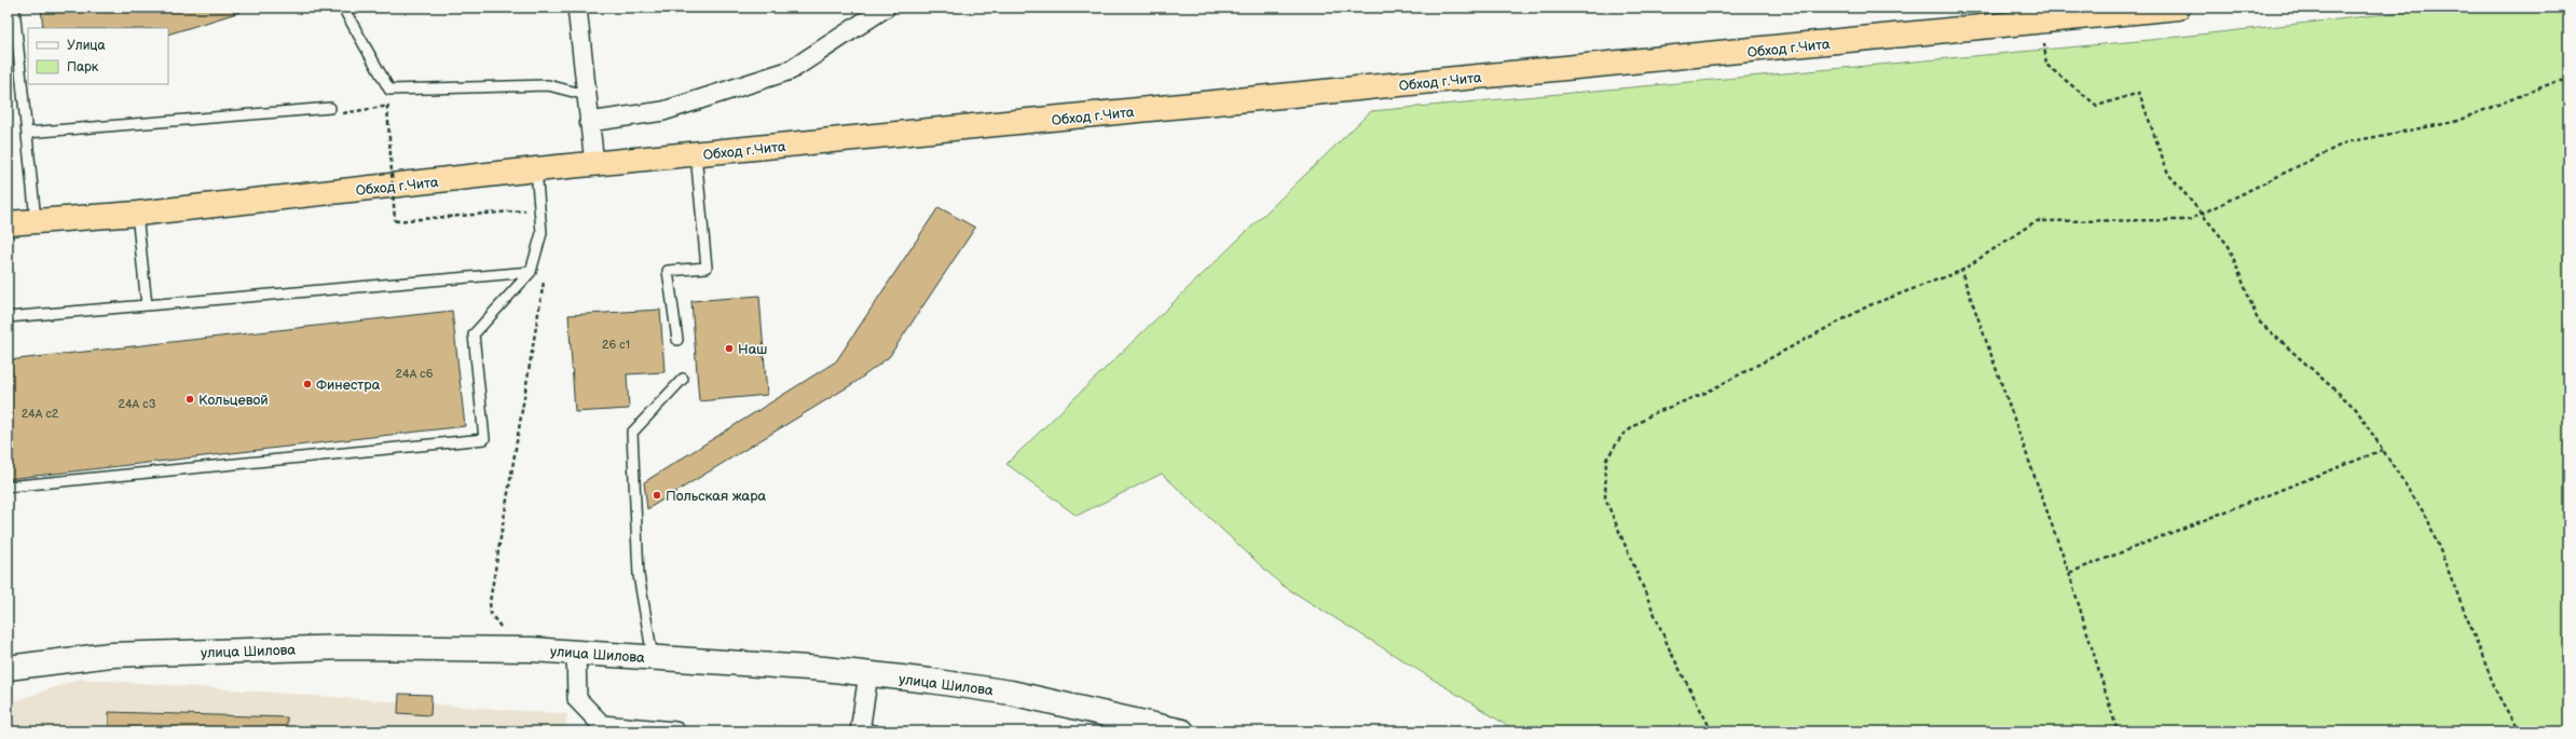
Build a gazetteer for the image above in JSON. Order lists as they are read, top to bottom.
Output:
{
  "streets": {
    "highway": ["Обход г.Чита"],
    "main road": ["улица Шилова"]
  },
  "places": [
    "Наш",
    "Финестра",
    "Кольцевой",
    "Польская жара"
  ],
  "house_numbers": [
    "26 с1",
    "24А с6",
    "24А с3",
    "24А с2"
  ],
  "legend": ["Улица", "Парк"]
}
